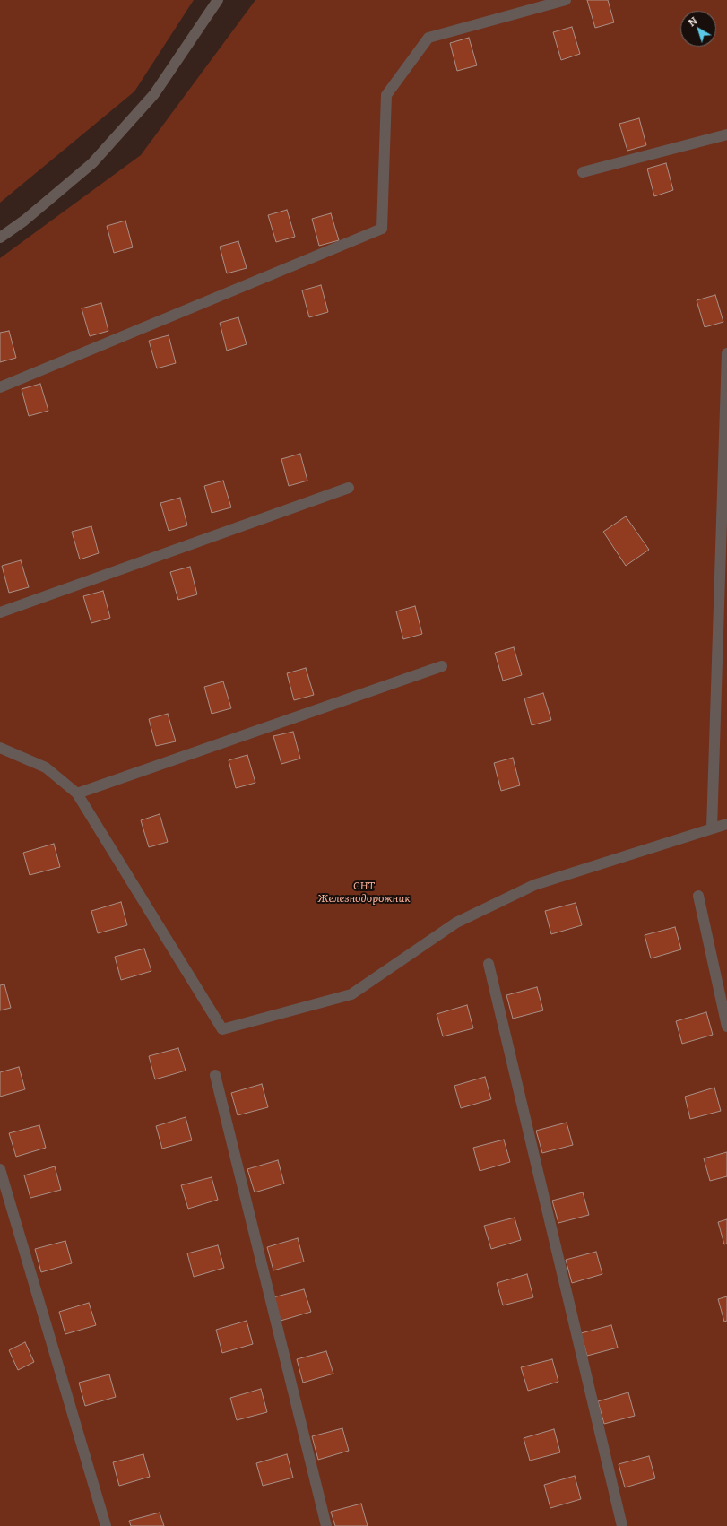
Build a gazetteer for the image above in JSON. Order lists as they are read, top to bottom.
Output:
{
  "parks": ["СНТ Железнодорожник"],
  "north": "top left"
}
